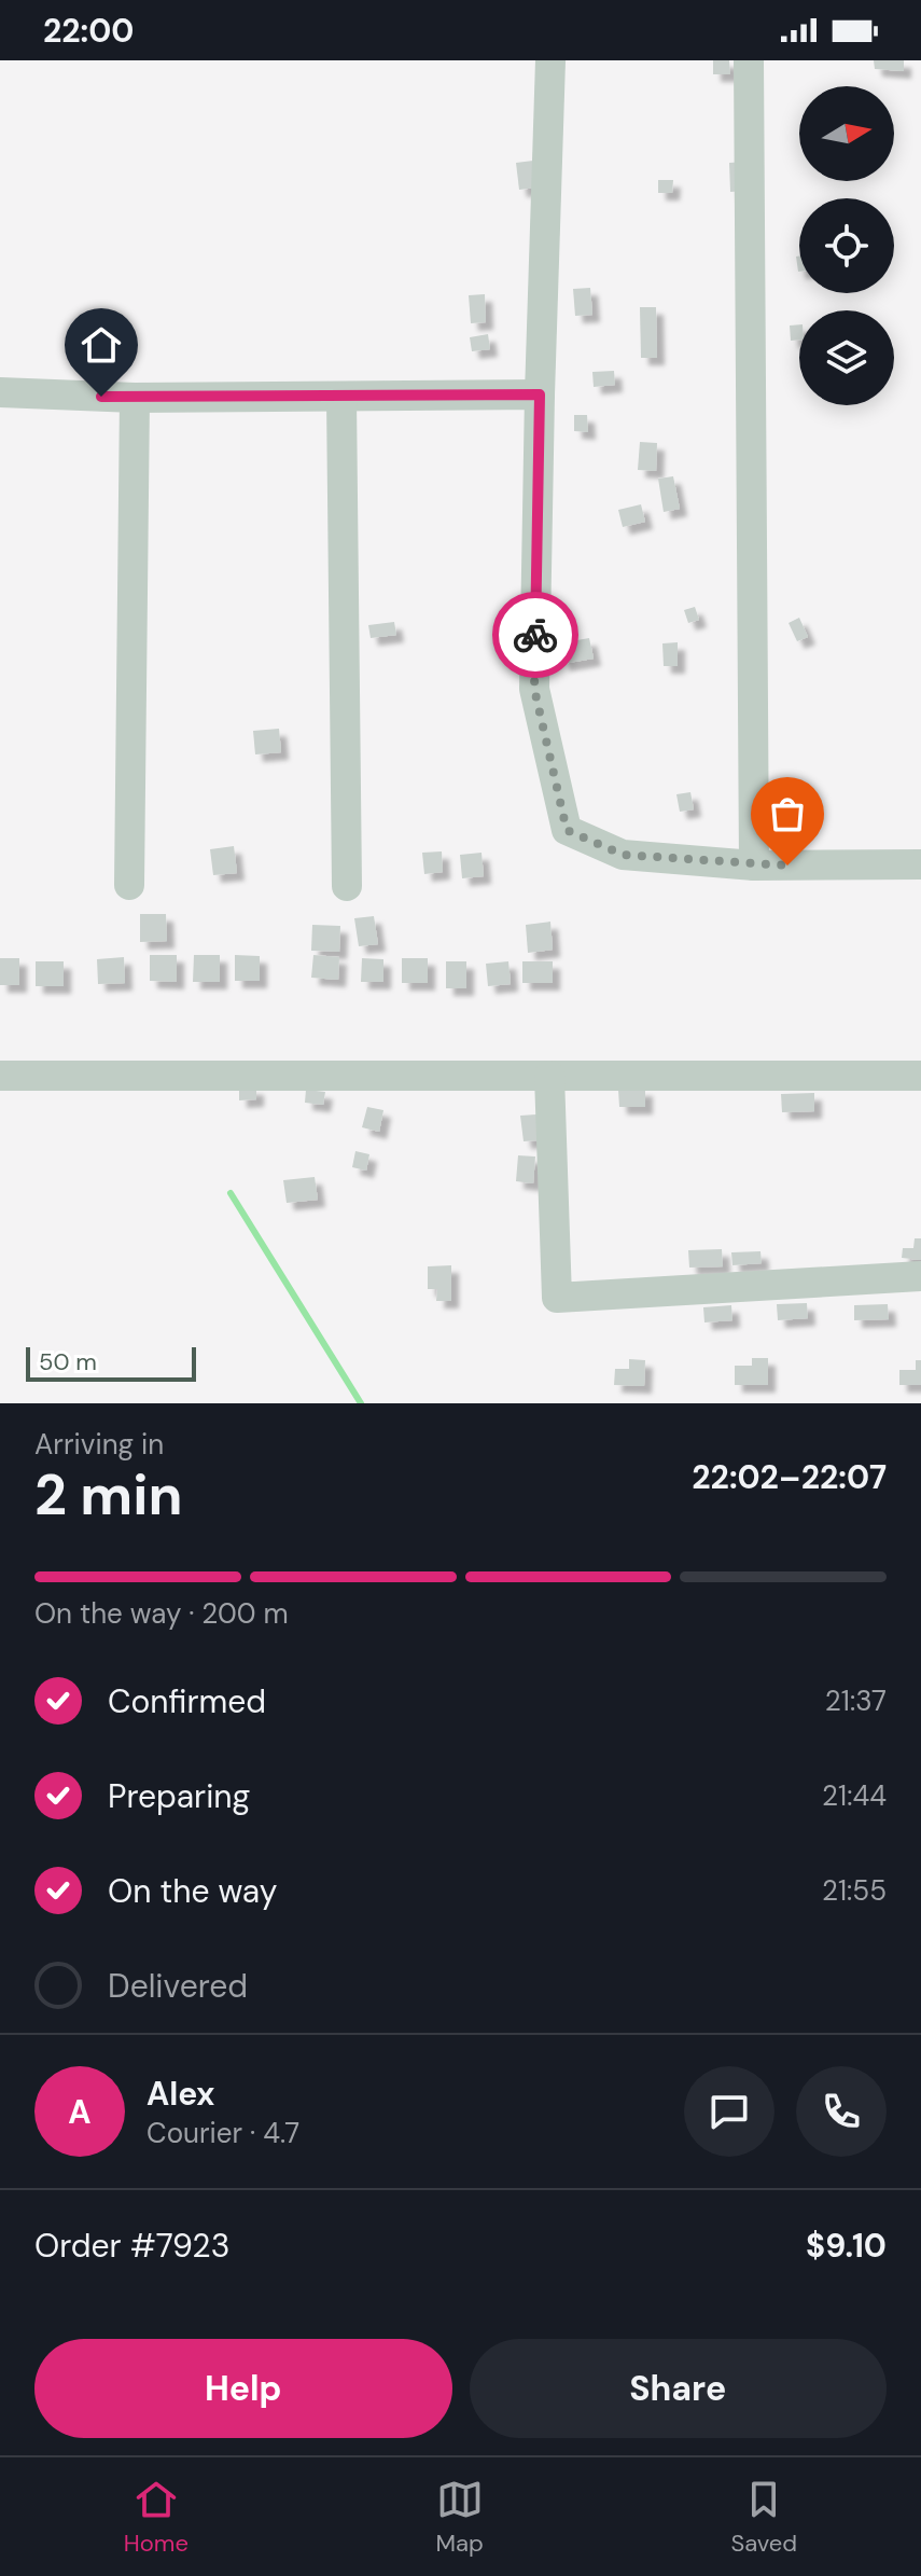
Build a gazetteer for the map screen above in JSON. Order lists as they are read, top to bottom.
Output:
{
  "scale_bar": "50 m",
  "north": "right",
  "page": {
    "status": "22:00",
    "scale": "50 m",
    "heading": ["2 min", "Arriving in", "22:02–22:07"],
    "panel": [
      "Alex",
      "Courier · 4.7",
      "Order #7923",
      "$9.10"
    ],
    "bar": "On the way · 200 m",
    "list": [
      ["Confirmed", "21:37"],
      ["Preparing", "21:44"],
      ["On the way", "21:55"],
      "Delivered"
    ],
    "round": "A",
    "buttons": ["Help", "Share"],
    "tabs": ["Home", "Map", "Saved"]
  }
}
